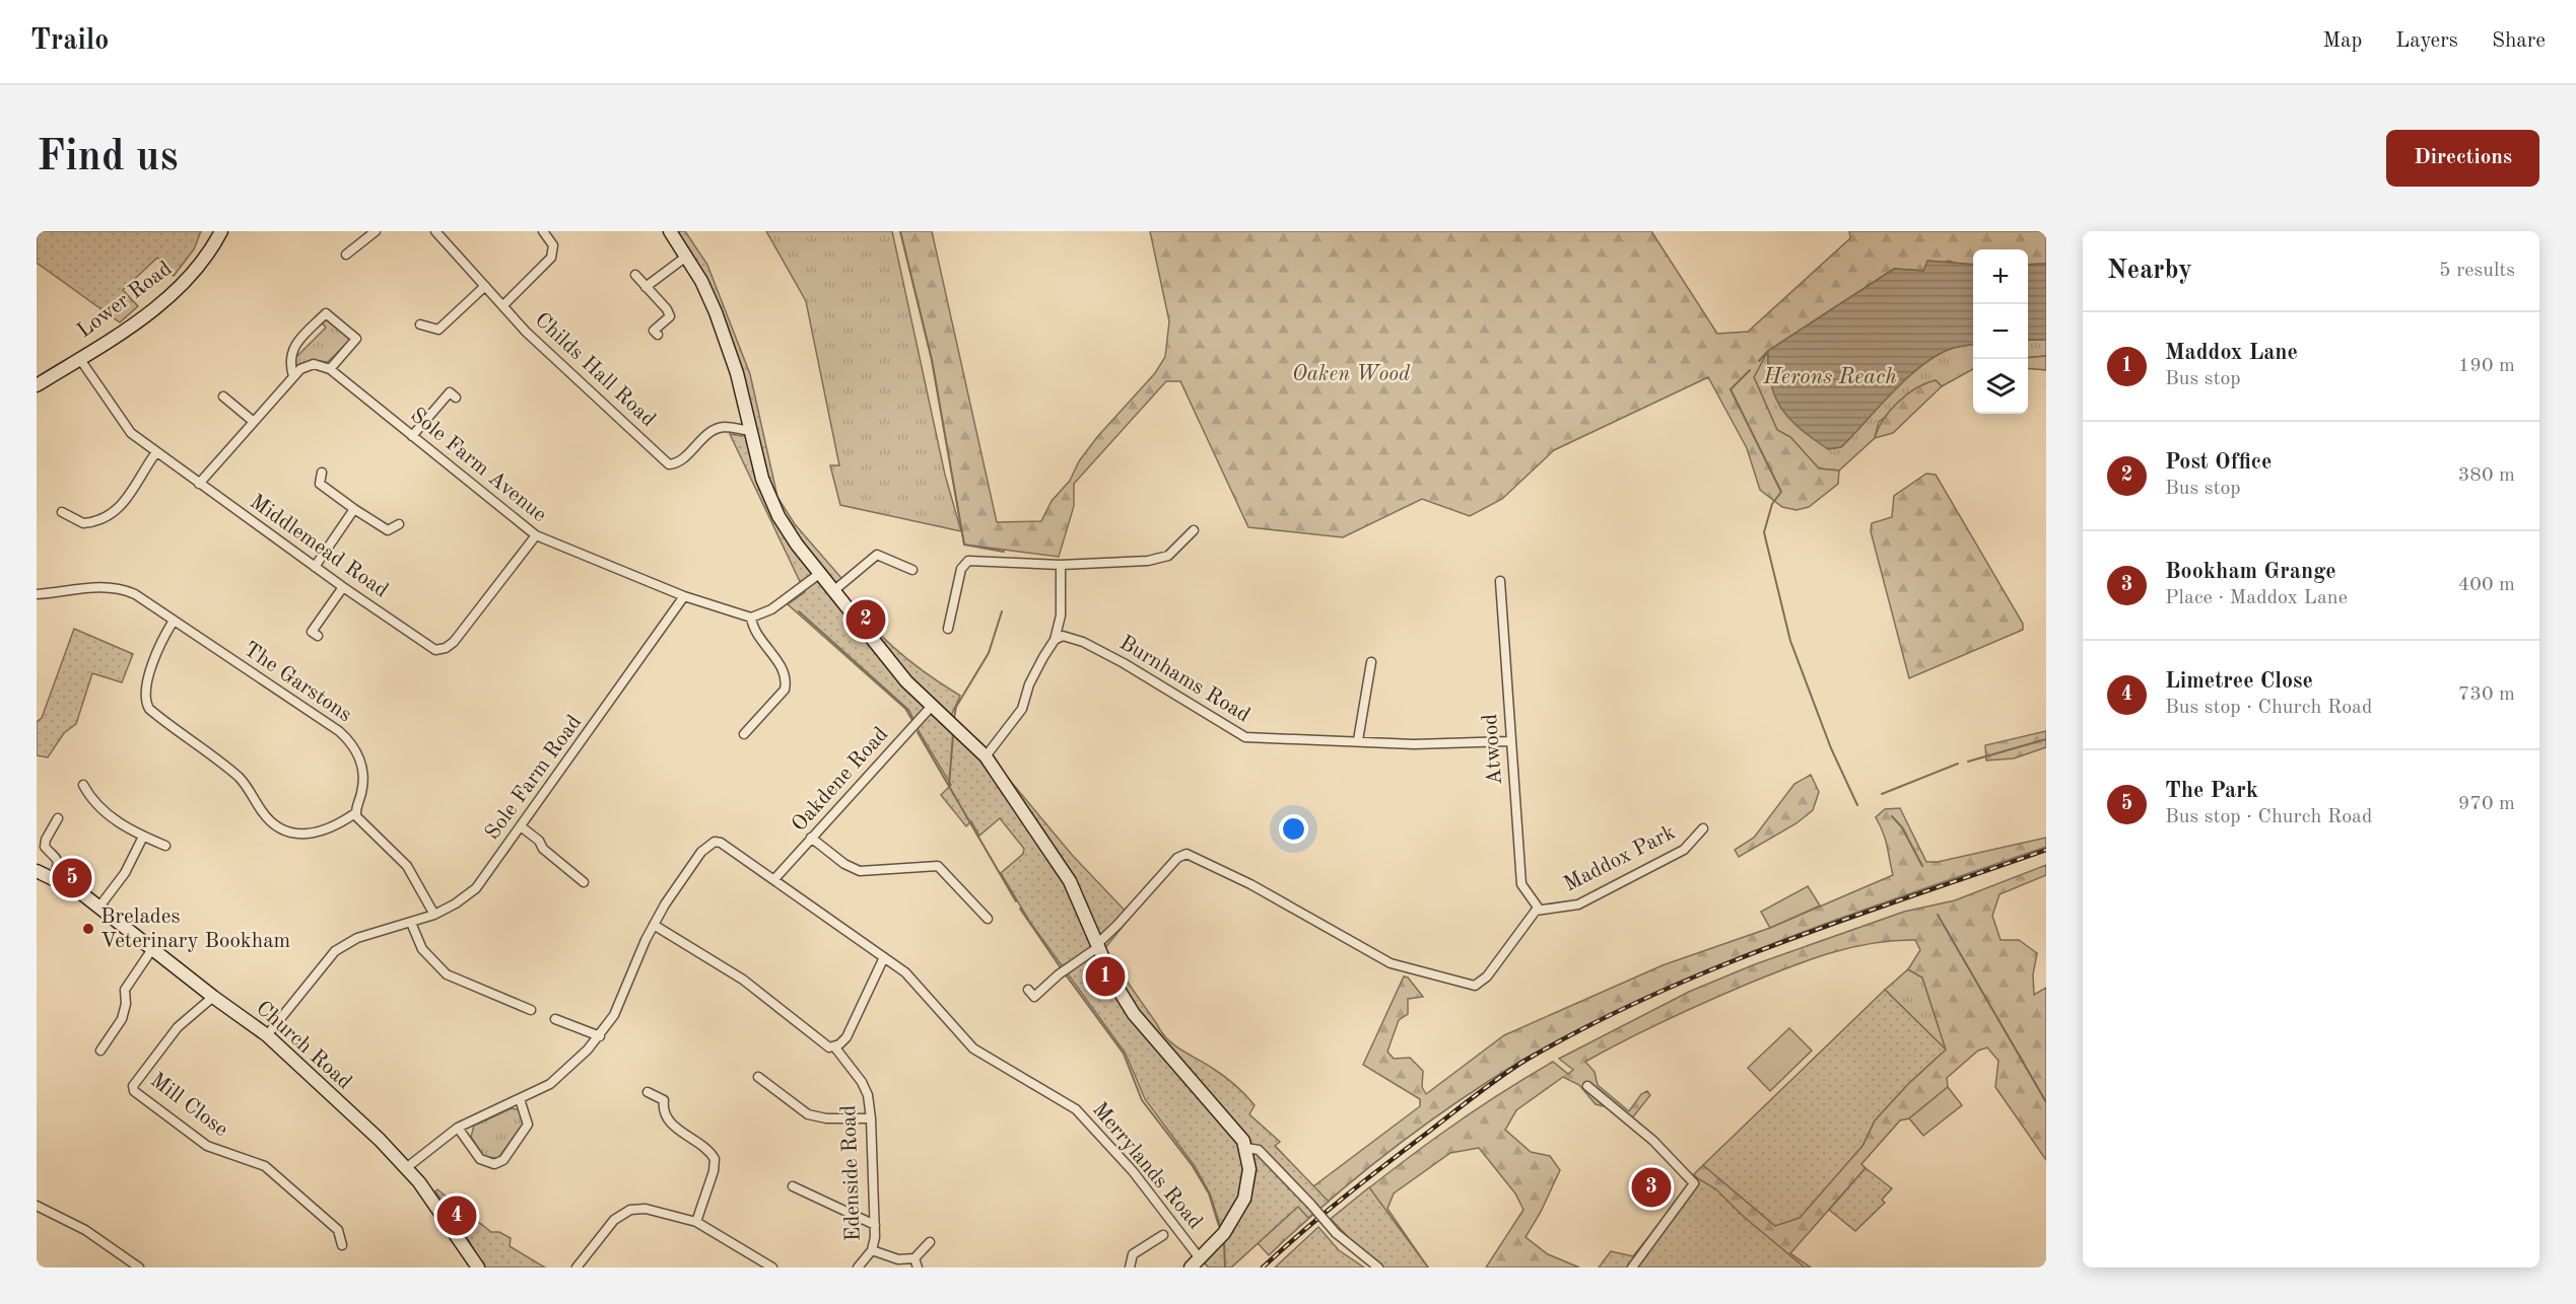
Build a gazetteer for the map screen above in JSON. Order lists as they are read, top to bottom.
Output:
{
  "streets": {
    "street": [
      "Lower Road",
      "Childs Hall Road",
      "Sole Farm Avenue",
      "Middlemead Road",
      "Burnhams Road",
      "The Garstons",
      "Atwood",
      "Sole Farm Road",
      "Oakdene Road",
      "Maddox Park",
      "Church Road",
      "Mill Close",
      "Merrylands Road",
      "Edenside Road"
    ]
  },
  "crossings": [
    ["Lower Road", "Middlemead Road"],
    ["Sole Farm Avenue", "Middlemead Road"],
    ["Sole Farm Avenue", "Sole Farm Road"],
    ["Burnhams Road", "Atwood"],
    ["Atwood", "Maddox Park"],
    ["Sole Farm Road", "Church Road"],
    ["Oakdene Road", "Merrylands Road"],
    ["Church Road", "Mill Close"]
  ],
  "water": ["Herons Reach"],
  "parks": ["Oaken Wood"],
  "places": ["Brelades Veterinary Bookham"],
  "page": {
    "header": "Trailo",
    "nav": ["Map", "Layers", "Share"],
    "buttons": "Directions",
    "title": "Find us",
    "heading": ["Nearby", "5 results"],
    "map_buttons": ["+", "−"],
    "list": [
      {
        "mark": "1",
        "name": "Maddox Lane",
        "note": "Bus stop",
        "value": "190 m"
      },
      {
        "mark": "2",
        "name": "Post Office",
        "note": "Bus stop",
        "value": "380 m"
      },
      {
        "mark": "3",
        "name": "Bookham Grange",
        "note": "Place · Maddox Lane",
        "value": "400 m"
      },
      {
        "mark": "4",
        "name": "Limetree Close",
        "note": "Bus stop · Church Road",
        "value": "730 m"
      },
      {
        "mark": "5",
        "name": "The Park",
        "note": "Bus stop · Church Road",
        "value": "970 m"
      }
    ],
    "pins": [
      "2",
      "5",
      "1",
      "3",
      "4"
    ]
  }
}
